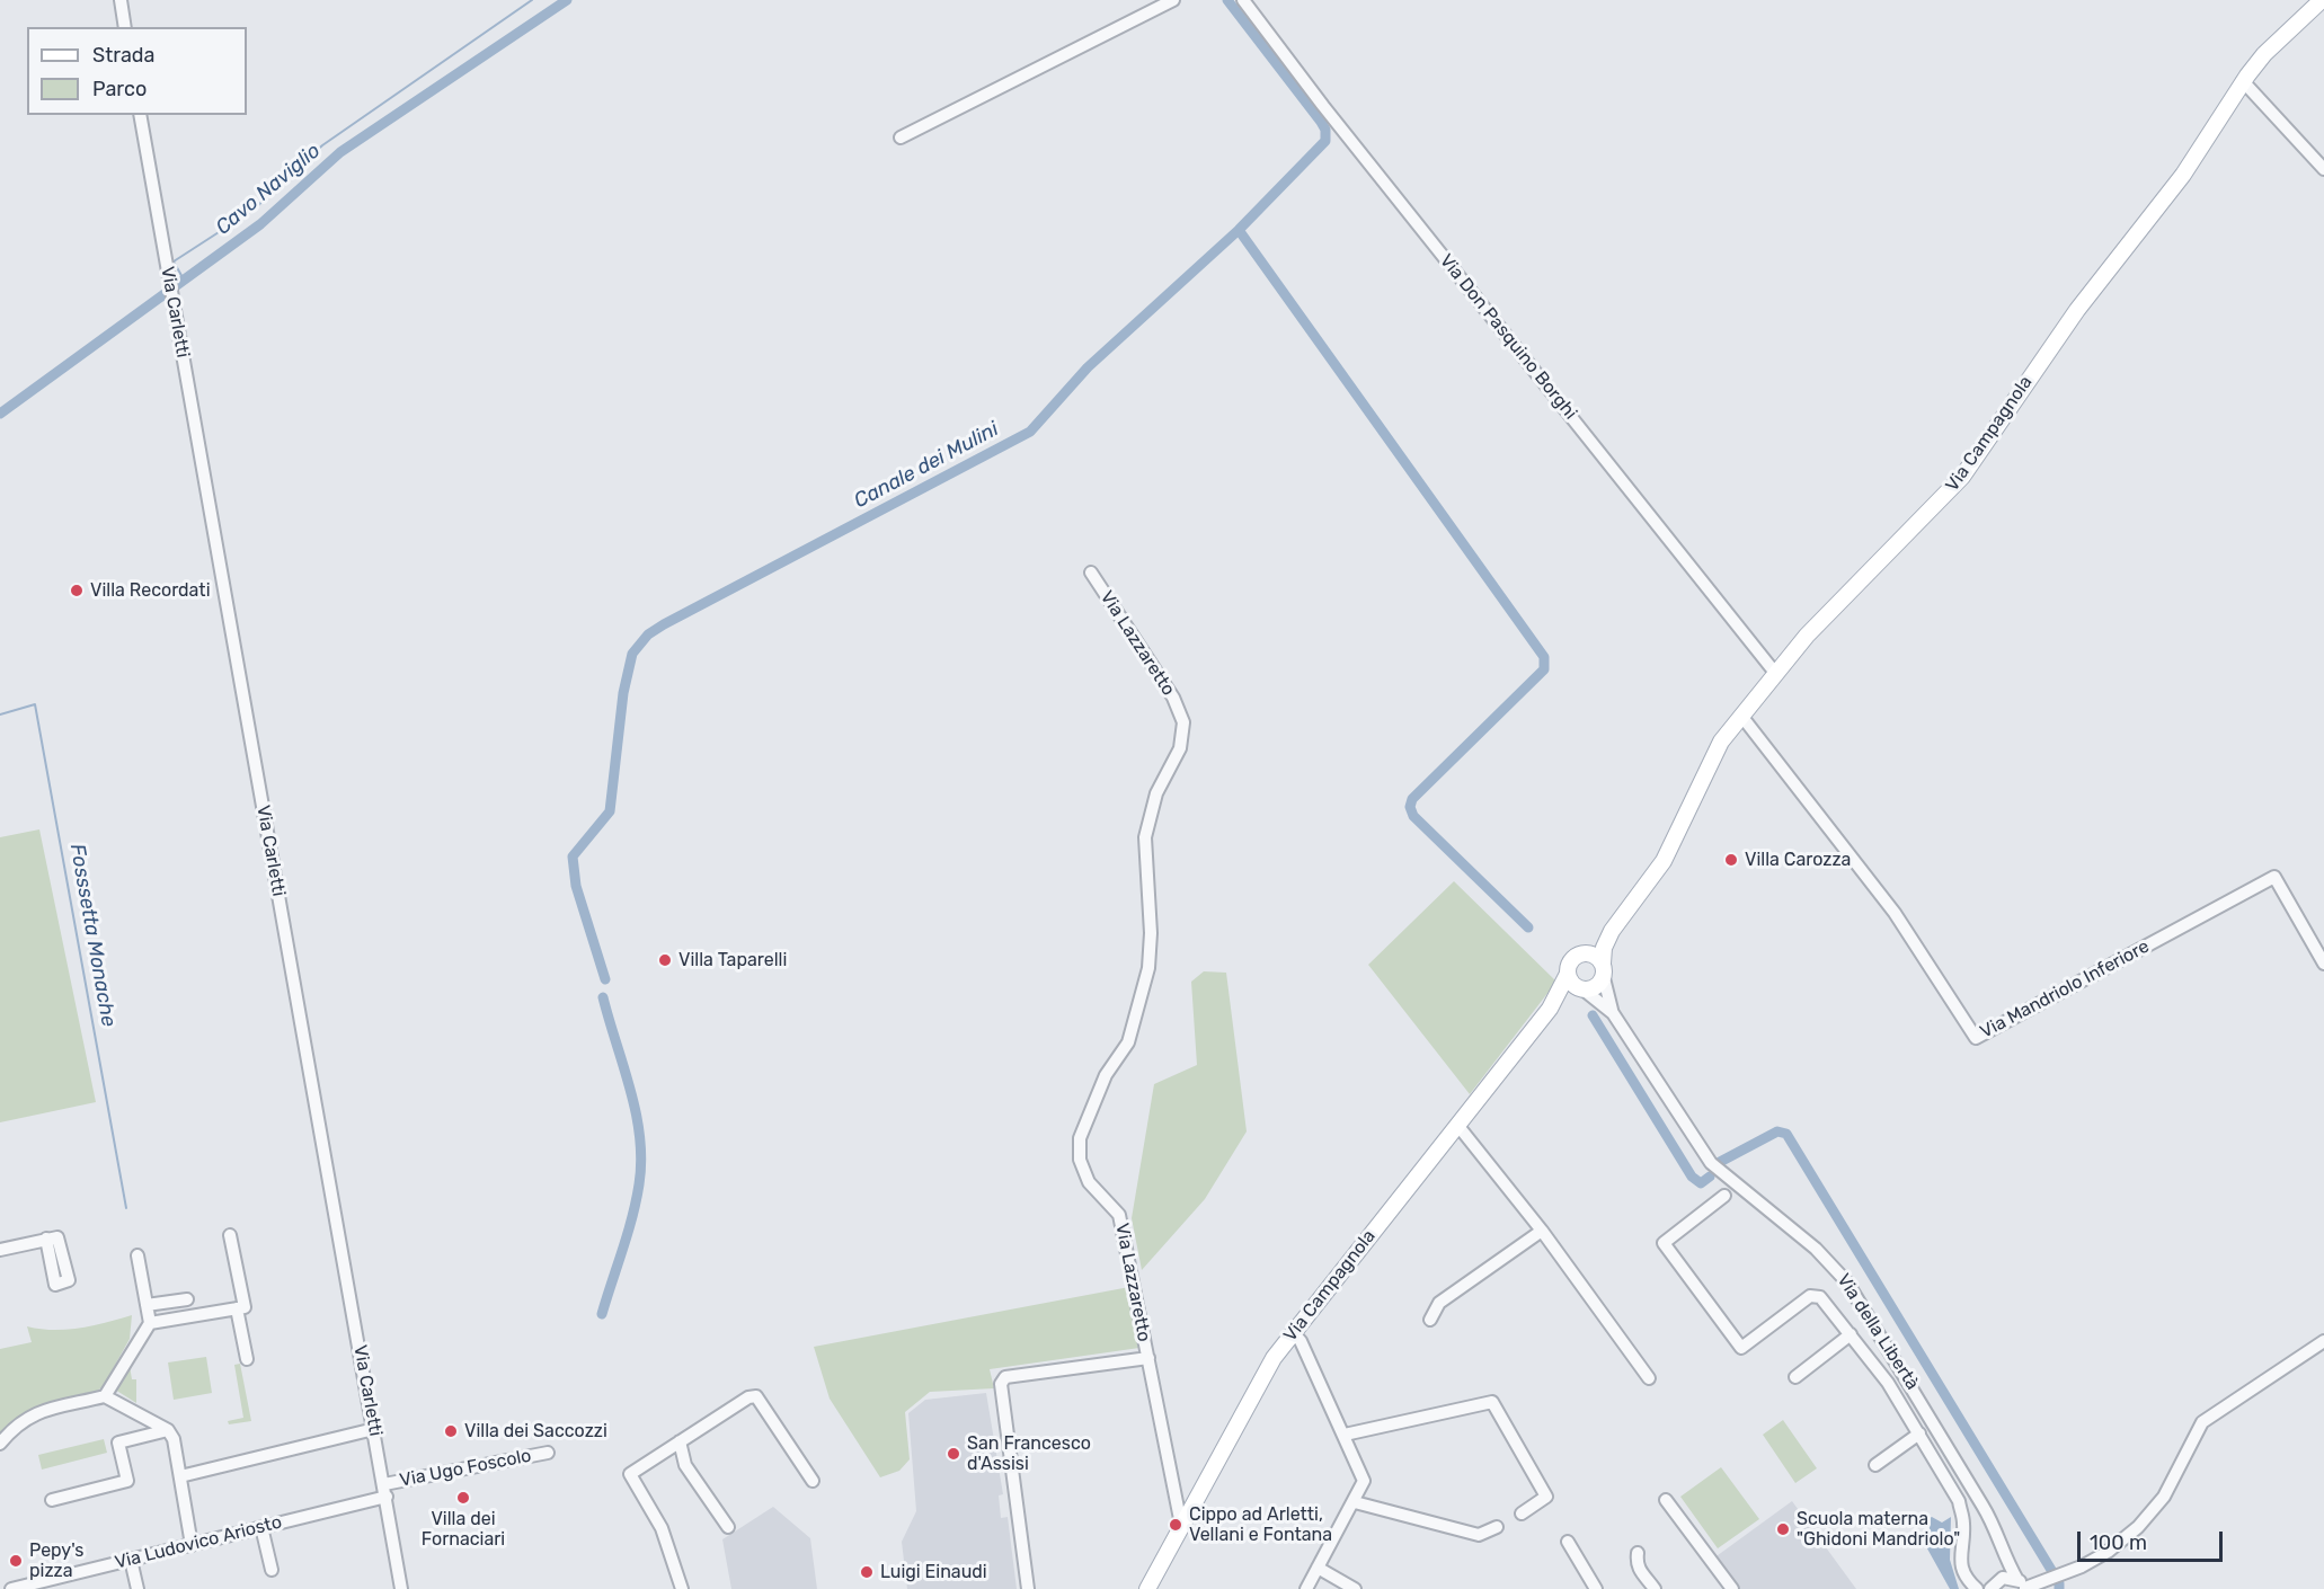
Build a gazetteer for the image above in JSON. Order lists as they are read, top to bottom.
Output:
{
  "streets": {
    "main road": ["Via Campagnola"],
    "street": [
      "Via Carletti",
      "Via Don Pasquino Borghi",
      "Via Lazzaretto",
      "Via Mandriolo Inferiore",
      "Via della Libertà",
      "Via Ugo Foscolo",
      "Via Ludovico Ariosto"
    ]
  },
  "crossings": [
    ["Via Carletti", "Via Ugo Foscolo"],
    ["Via Carletti", "Via Ludovico Ariosto"],
    ["Via Don Pasquino Borghi", "Via Campagnola"],
    ["Via Campagnola", "Via Lazzaretto"],
    ["Via Campagnola", "Via Mandriolo Inferiore"],
    ["Via Campagnola", "Via della Libertà"],
    ["Via Ugo Foscolo", "Via Ludovico Ariosto"]
  ],
  "water": ["Cavo Naviglio", "Canale dei Mulini", "Fosssetta Monache"],
  "places": [
    "Villa Recordati",
    "Villa Carozza",
    "Villa Taparelli",
    "Villa dei Saccozzi",
    "San Francesco d'Assisi",
    "Villa dei Fornaciari",
    "Cippo ad Arletti, Vellani e Fontana",
    "Scuola materna \"Ghidoni Mandriolo\"",
    "Pepy's pizza",
    "Luigi Einaudi"
  ],
  "legend": ["Strada", "Parco"],
  "scale_bar": "100 m"
}
